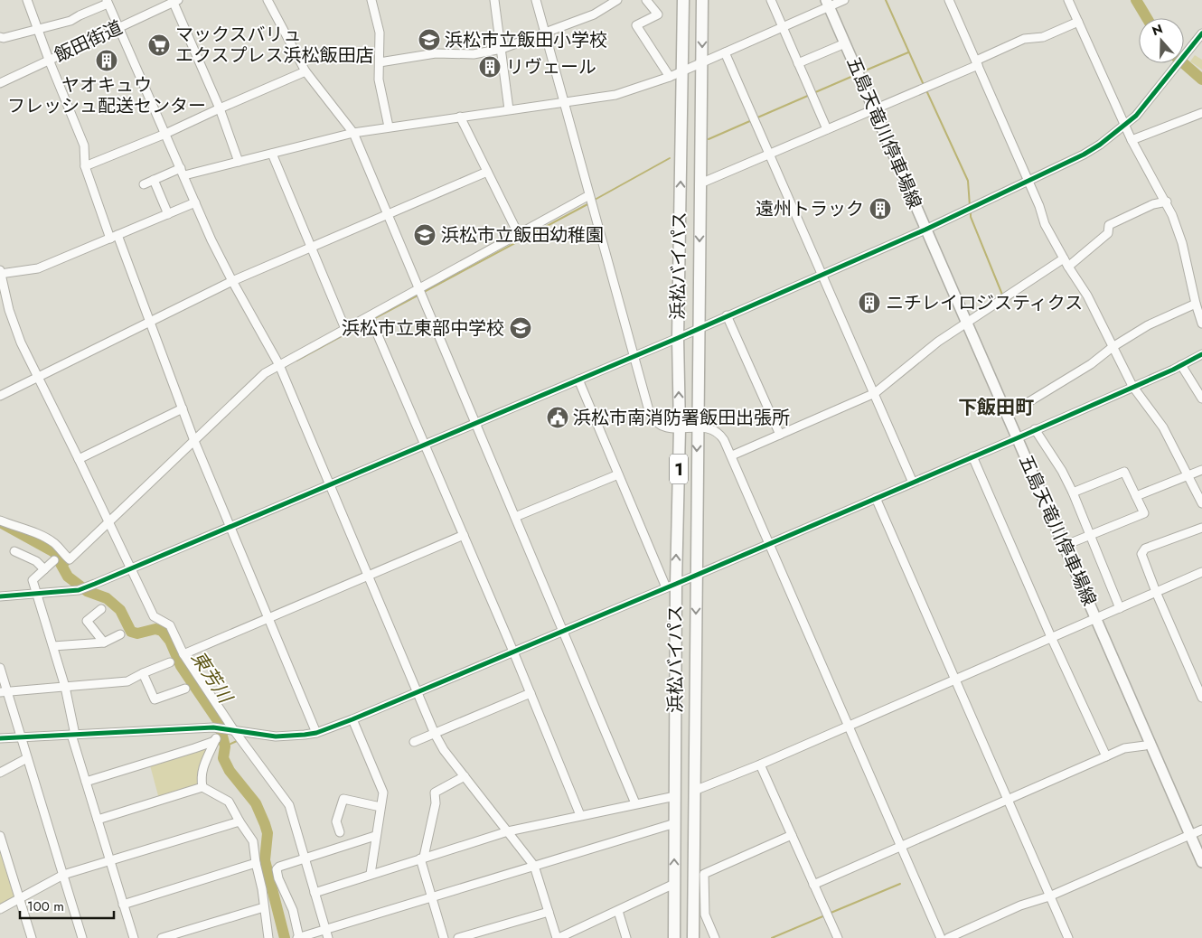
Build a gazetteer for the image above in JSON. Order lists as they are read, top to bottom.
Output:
{
  "streets": {
    "highway": ["浜松バイパス", "1"],
    "main road": ["五島天竜川停車場線"],
    "street": ["飯田街道"]
  },
  "districts": ["下飯田町"],
  "water": ["東芳川"],
  "places": {
    "school or university": ["浜松市立飯田小学校", "浜松市立飯田幼稚園", "浜松市立東部中学校"],
    "supermarket": ["マックスバリュ エクスプレス浜松飯田店"],
    "building": [
      "ヤオキュウ フレッシュ配送センター",
      "リヴェール",
      "遠州トラック",
      "ニチレイロジスティクス"
    ],
    "public building": ["浜松市南消防署飯田出張所"]
  },
  "scale_bar": "100 m",
  "north": "top"
}
